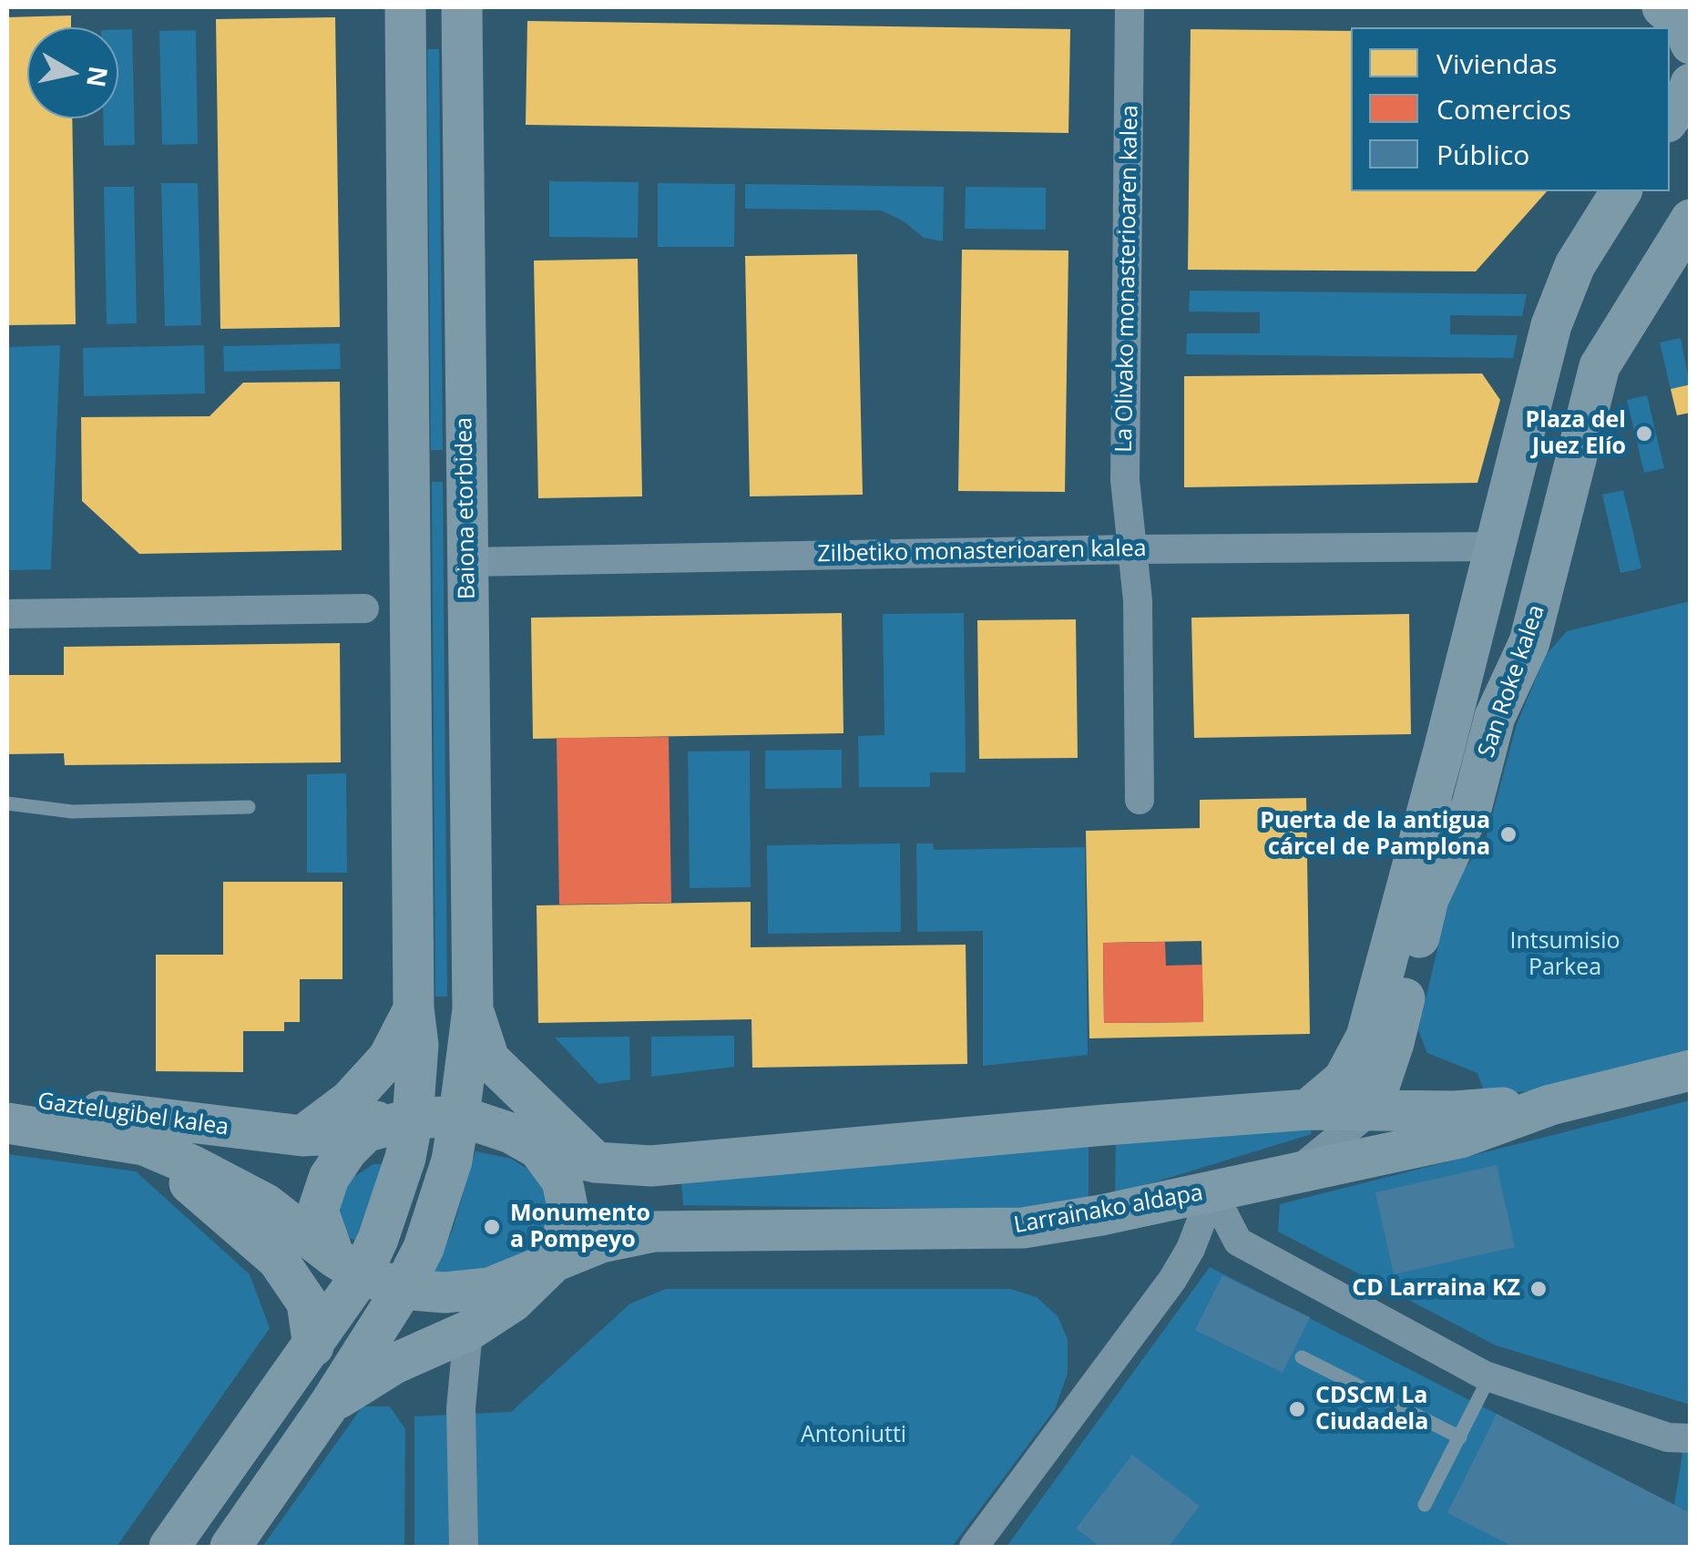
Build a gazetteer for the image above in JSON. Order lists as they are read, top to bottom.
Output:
{
  "streets": {
    "street": [
      "La Olivako monasterioaren kalea",
      "Baiona etorbidea",
      "Zilbetiko monasterioaren kalea",
      "San Roke kalea",
      "Gaztelugibel kalea",
      "Larrainako aldapa"
    ]
  },
  "crossings": [
    ["La Olivako monasterioaren kalea", "Zilbetiko monasterioaren kalea"],
    ["Baiona etorbidea", "Zilbetiko monasterioaren kalea"],
    ["Zilbetiko monasterioaren kalea", "San Roke kalea"],
    ["San Roke kalea", "Larrainako aldapa"],
    ["Gaztelugibel kalea", "Larrainako aldapa"]
  ],
  "parks": ["Intsumisio Parkea", "Antoniutti"],
  "places": [
    "Plaza del Juez Elío",
    "Puerta de la antigua cárcel de Pamplona",
    "Monumento a Pompeyo",
    "CD Larraina KZ",
    "CDSCM La Ciudadela"
  ],
  "legend": ["Viviendas", "Comercios", "Público"],
  "north": "right"
}
